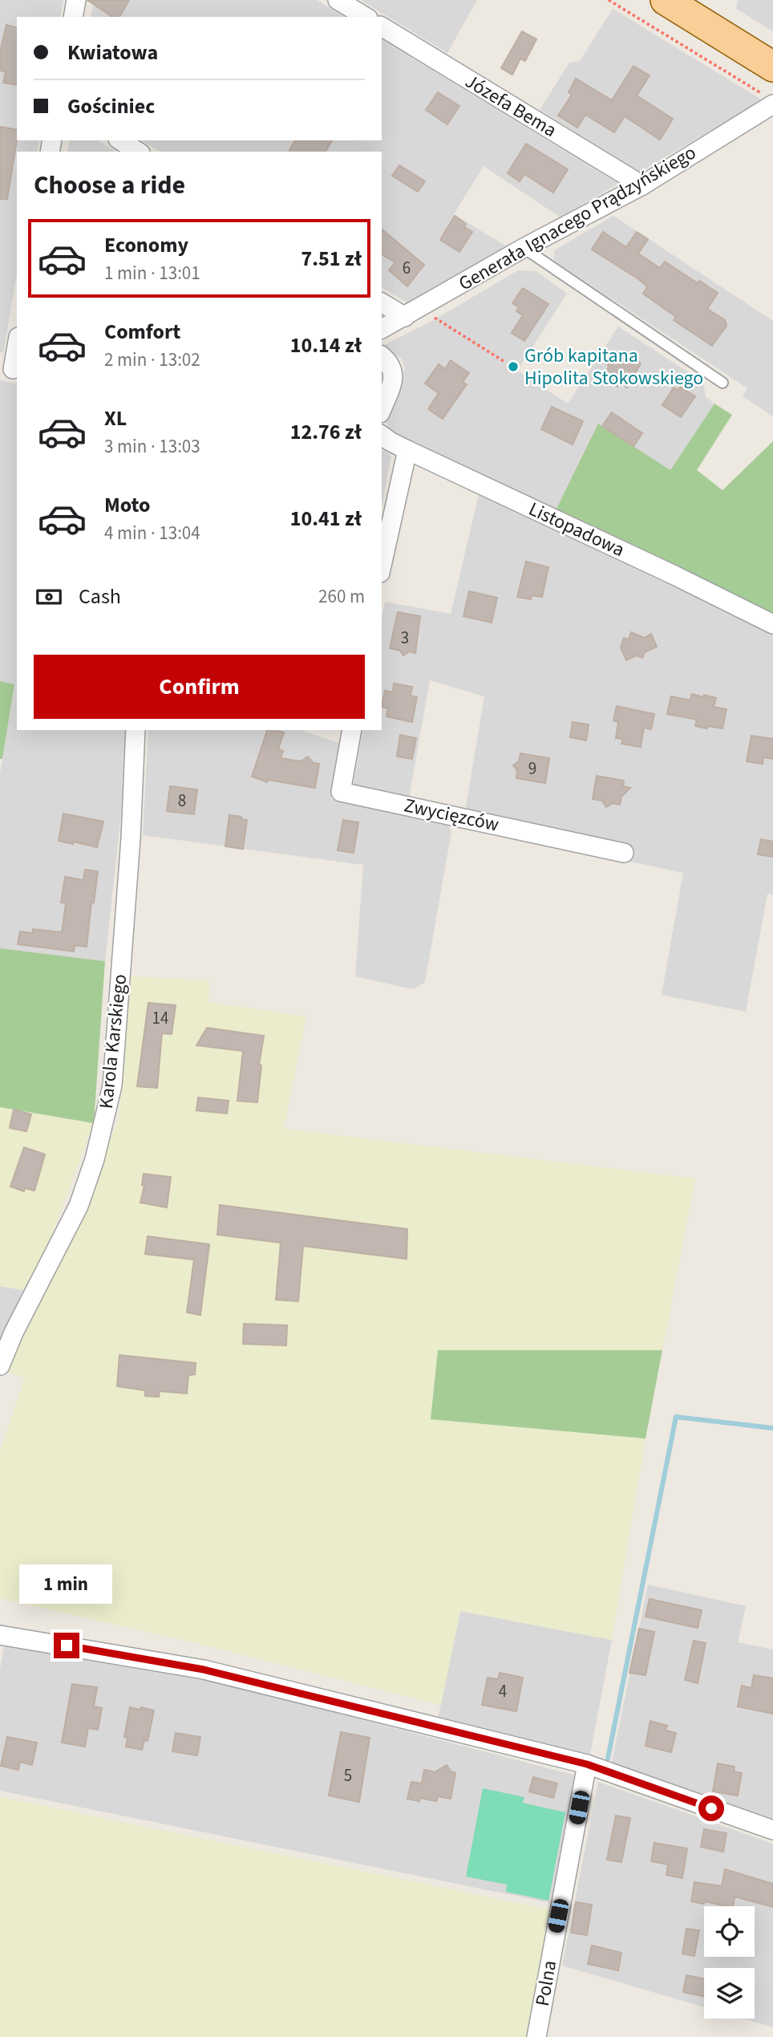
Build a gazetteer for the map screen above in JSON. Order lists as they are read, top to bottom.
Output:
{
  "streets": {
    "street": [
      "Józefa Bema",
      "Generała Ignacego Prądzyńskiego",
      "Listopadowa",
      "Zwycięzców",
      "Karola Karskiego",
      "Polna"
    ]
  },
  "crossings": [
    ["Józefa Bema", "Generała Ignacego Prądzyńskiego"]
  ],
  "places": ["Grób kapitana Hipolita Stokowskiego"],
  "house_numbers": [
    "6",
    "3",
    "9",
    "8",
    "14",
    "4",
    "5"
  ],
  "page": {
    "banner": ["Kwiatowa", "Gościniec"],
    "heading": "Choose a ride",
    "list": [
      {
        "name": "Economy",
        "note": "1 min · 13:01",
        "value": "7.51 zł"
      },
      {
        "name": "Comfort",
        "note": "2 min · 13:02",
        "value": "10.14 zł"
      },
      {
        "name": "XL",
        "note": "3 min · 13:03",
        "value": "12.76 zł"
      },
      {
        "name": "Moto",
        "note": "4 min · 13:04",
        "value": "10.41 zł"
      }
    ],
    "pay": ["Cash", "260 m"],
    "buttons": "Confirm",
    "bubble": "1 min"
  }
}
